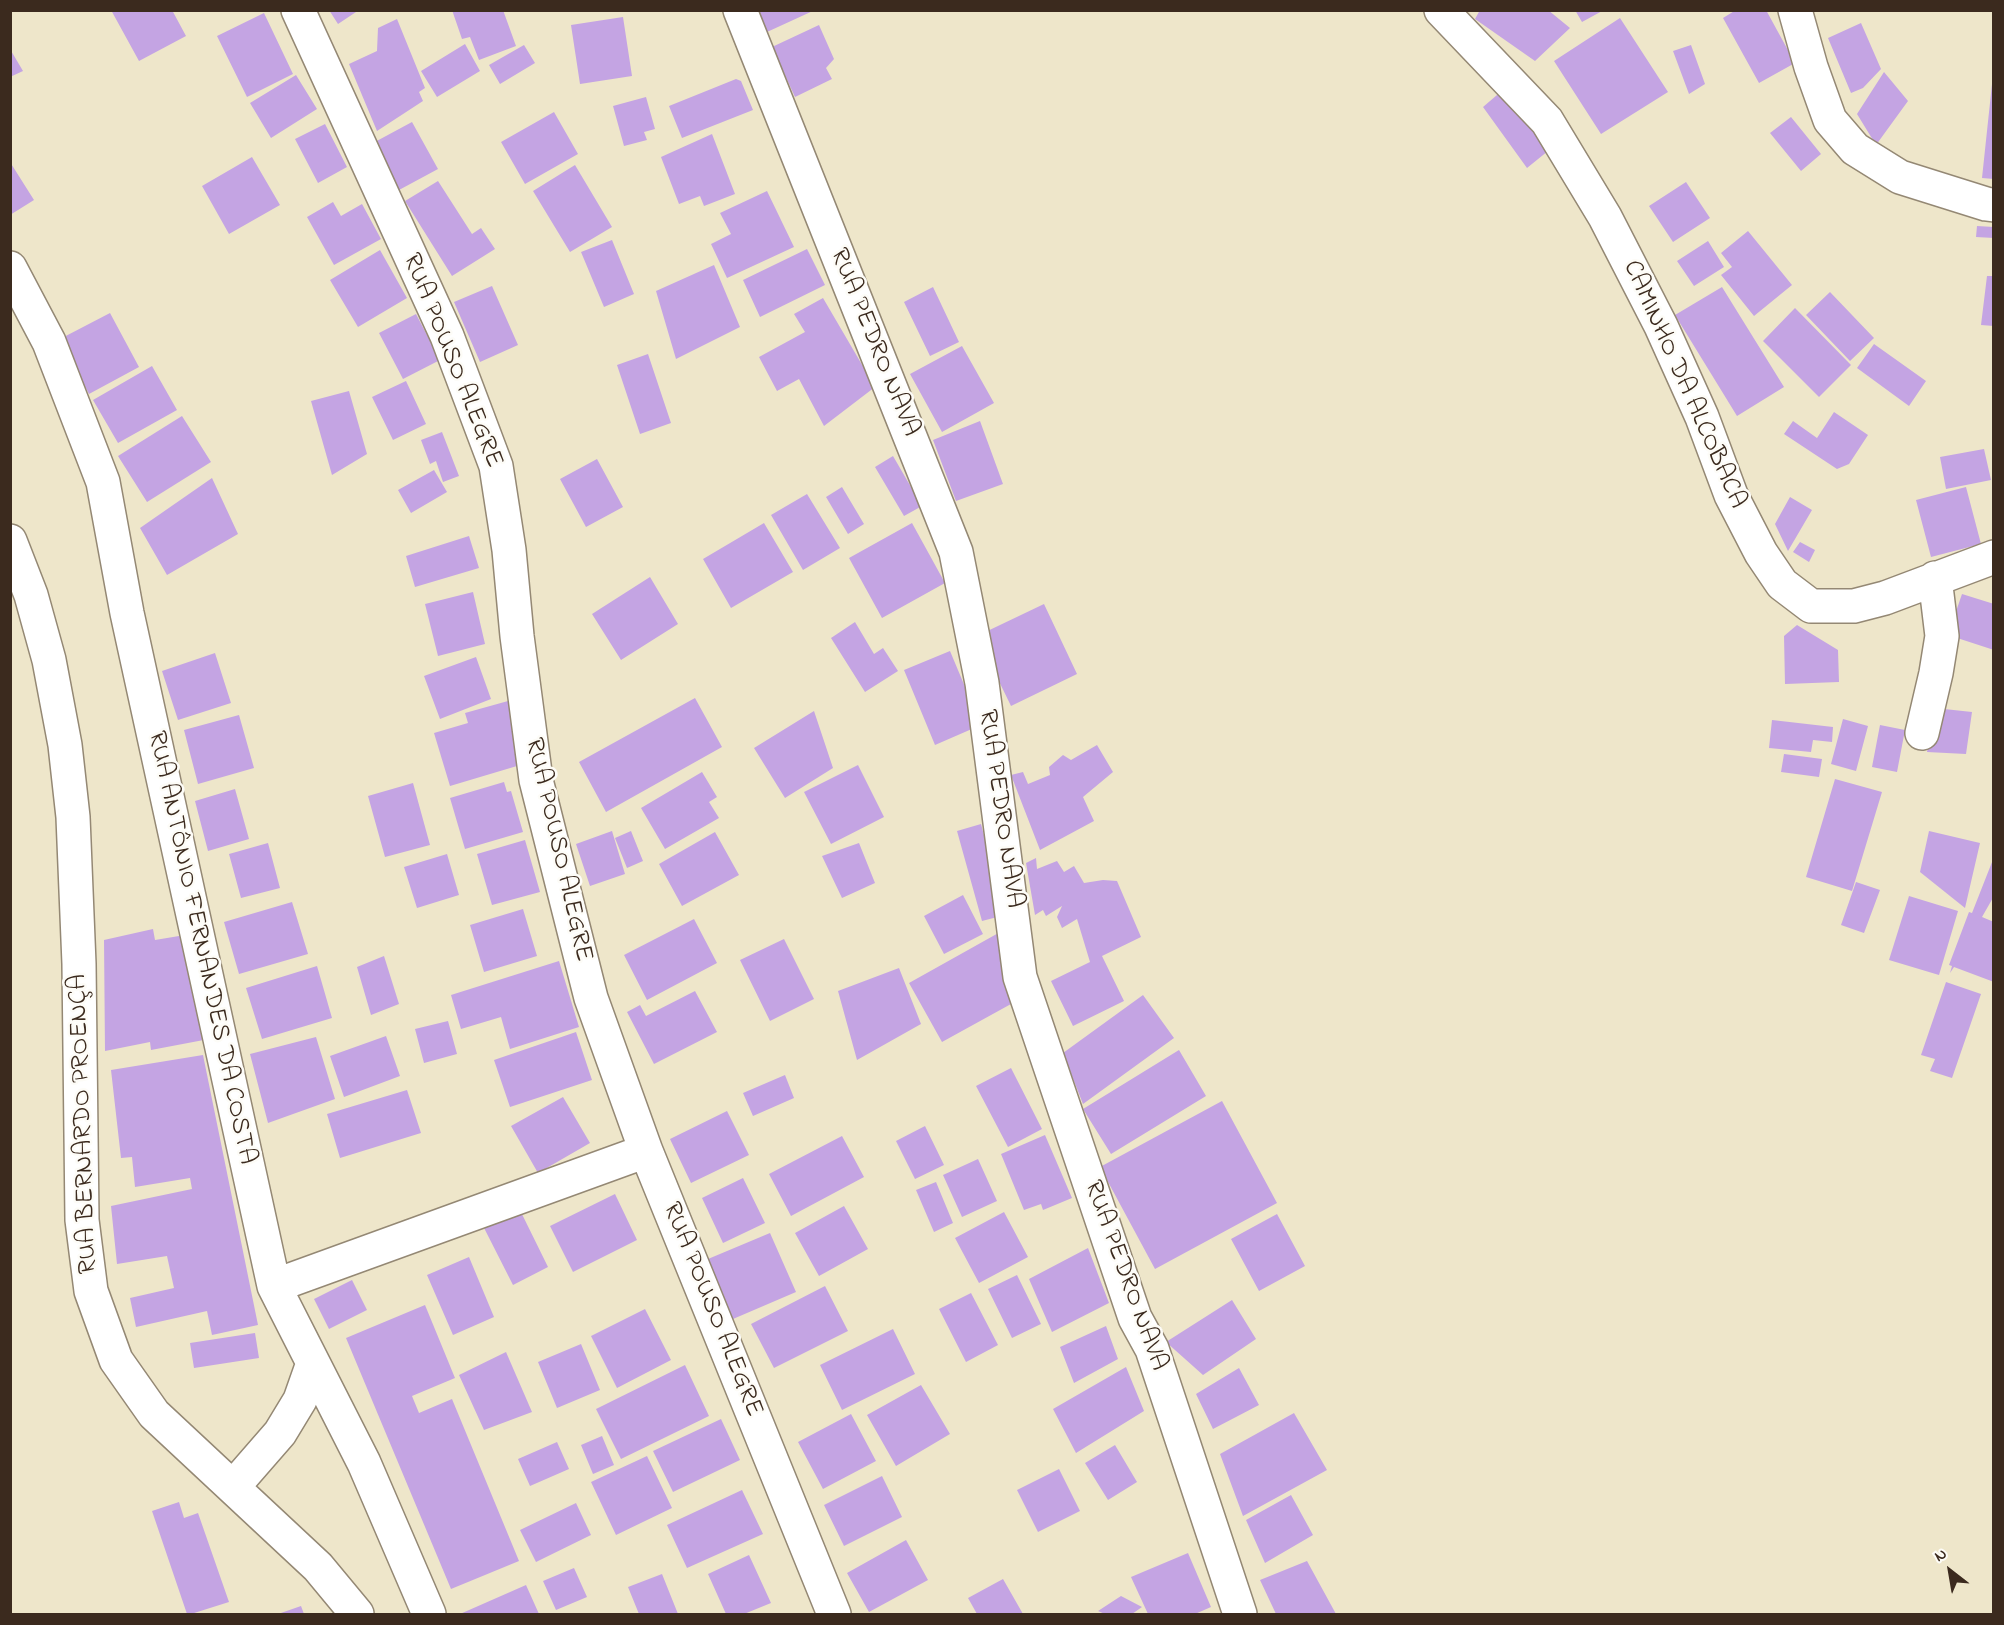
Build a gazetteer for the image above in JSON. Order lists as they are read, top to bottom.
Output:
{
  "streets": {
    "street": [
      "RUA PEDRO NAVA",
      "RUA POUSO ALEGRE",
      "CAMINHO DA ALCOBACA",
      "RUA ANTÔNIO FERNANDES DA COSTA",
      "RUA BERNARDO PROENÇA"
    ]
  },
  "north": "top left"
}
